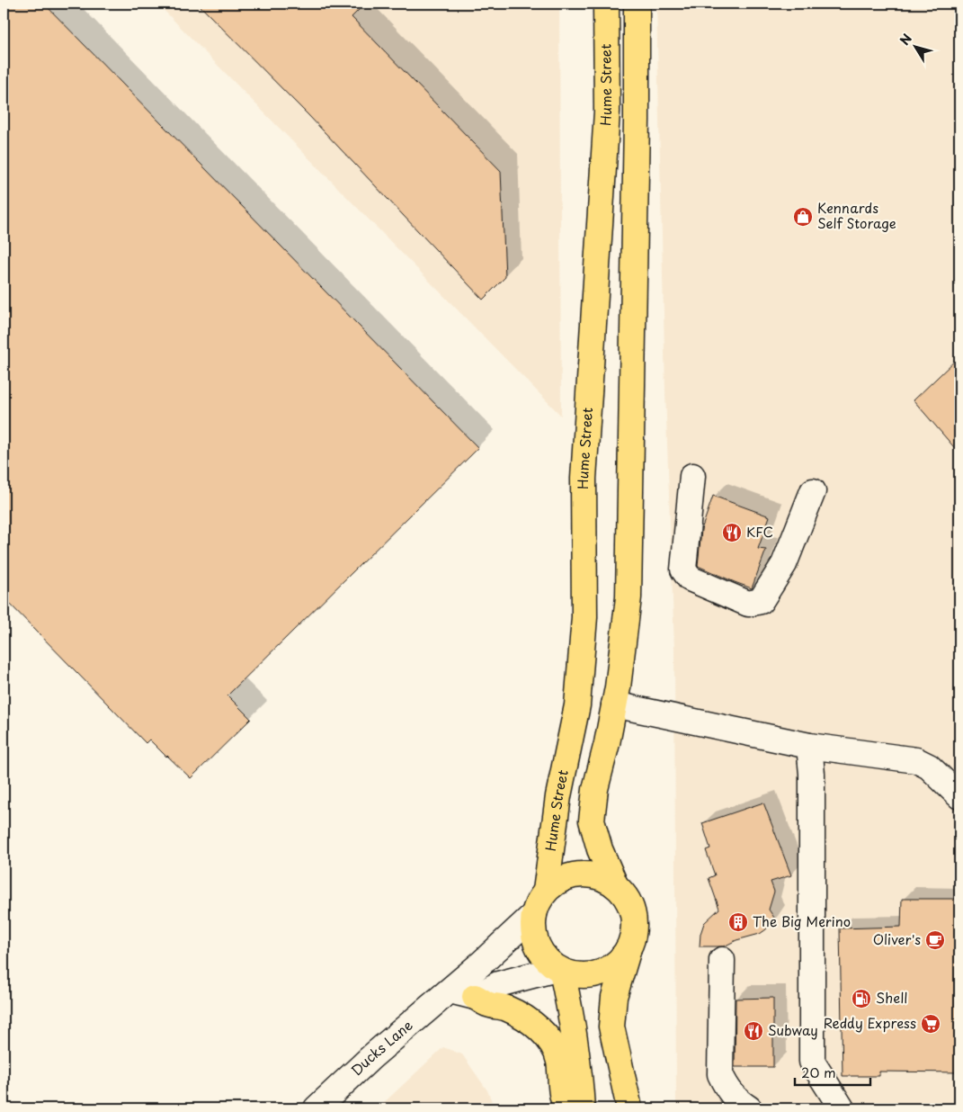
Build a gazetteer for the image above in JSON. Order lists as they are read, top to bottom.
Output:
{
  "streets": {
    "main road": ["Hume Street"],
    "street": ["Ducks Lane"]
  },
  "crossings": [
    ["Hume Street", "Ducks Lane"]
  ],
  "places": {
    "shop": ["Kennards Self Storage"],
    "restaurant": ["KFC", "Subway"],
    "building": ["The Big Merino"],
    "cafe": ["Oliver's"],
    "fuel station": ["Shell"],
    "supermarket": ["Reddy Express"]
  },
  "scale_bar": "20 m",
  "north": "top left"
}
